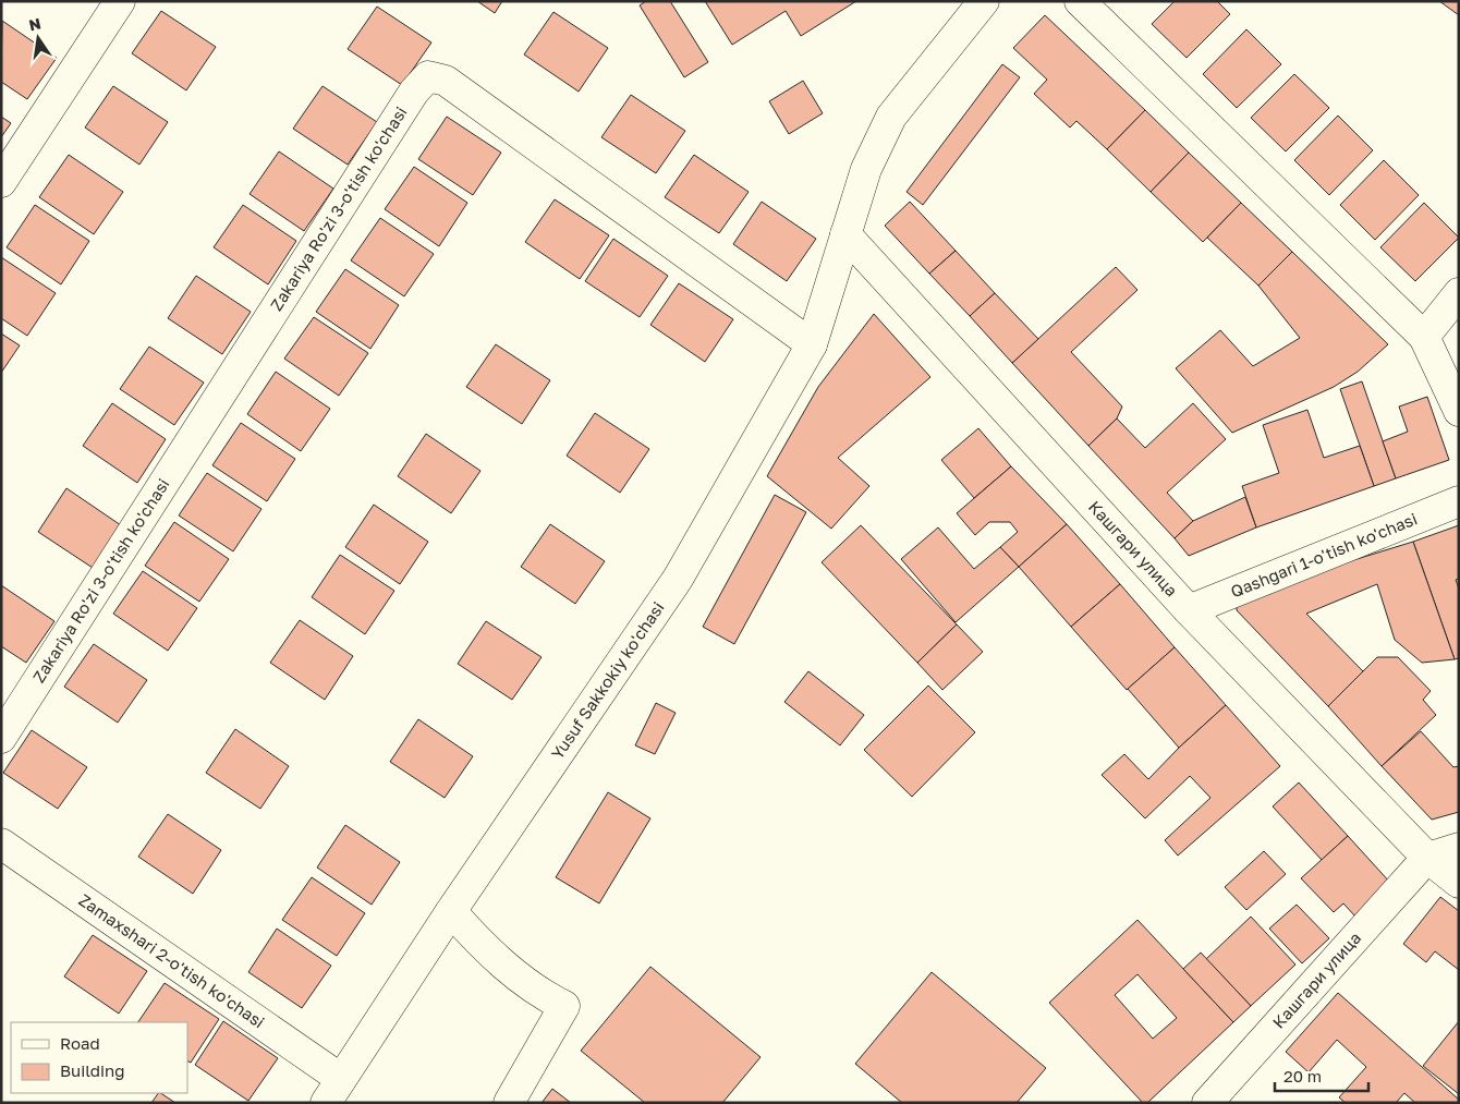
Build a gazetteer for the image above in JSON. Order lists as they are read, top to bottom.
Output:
{
  "streets": {
    "street": [
      "Zakariya Ro'zi 3-o'tish ko'chasi",
      "Кашгари улица",
      "Qashgari 1-o'tish ko'chasi",
      "Yusuf Sakkokiy ko'chasi",
      "Zamaxshari 2-o'tish ko'chasi"
    ]
  },
  "crossings": [
    ["Zakariya Ro'zi 3-o'tish ko'chasi", "Yusuf Sakkokiy ko'chasi"],
    ["Кашгари улица", "Qashgari 1-o'tish ko'chasi"],
    ["Кашгари улица", "Yusuf Sakkokiy ko'chasi"],
    ["Yusuf Sakkokiy ko'chasi", "Zamaxshari 2-o'tish ko'chasi"]
  ],
  "legend": ["Road", "Building"],
  "scale_bar": "20 m",
  "north": "top"
}
